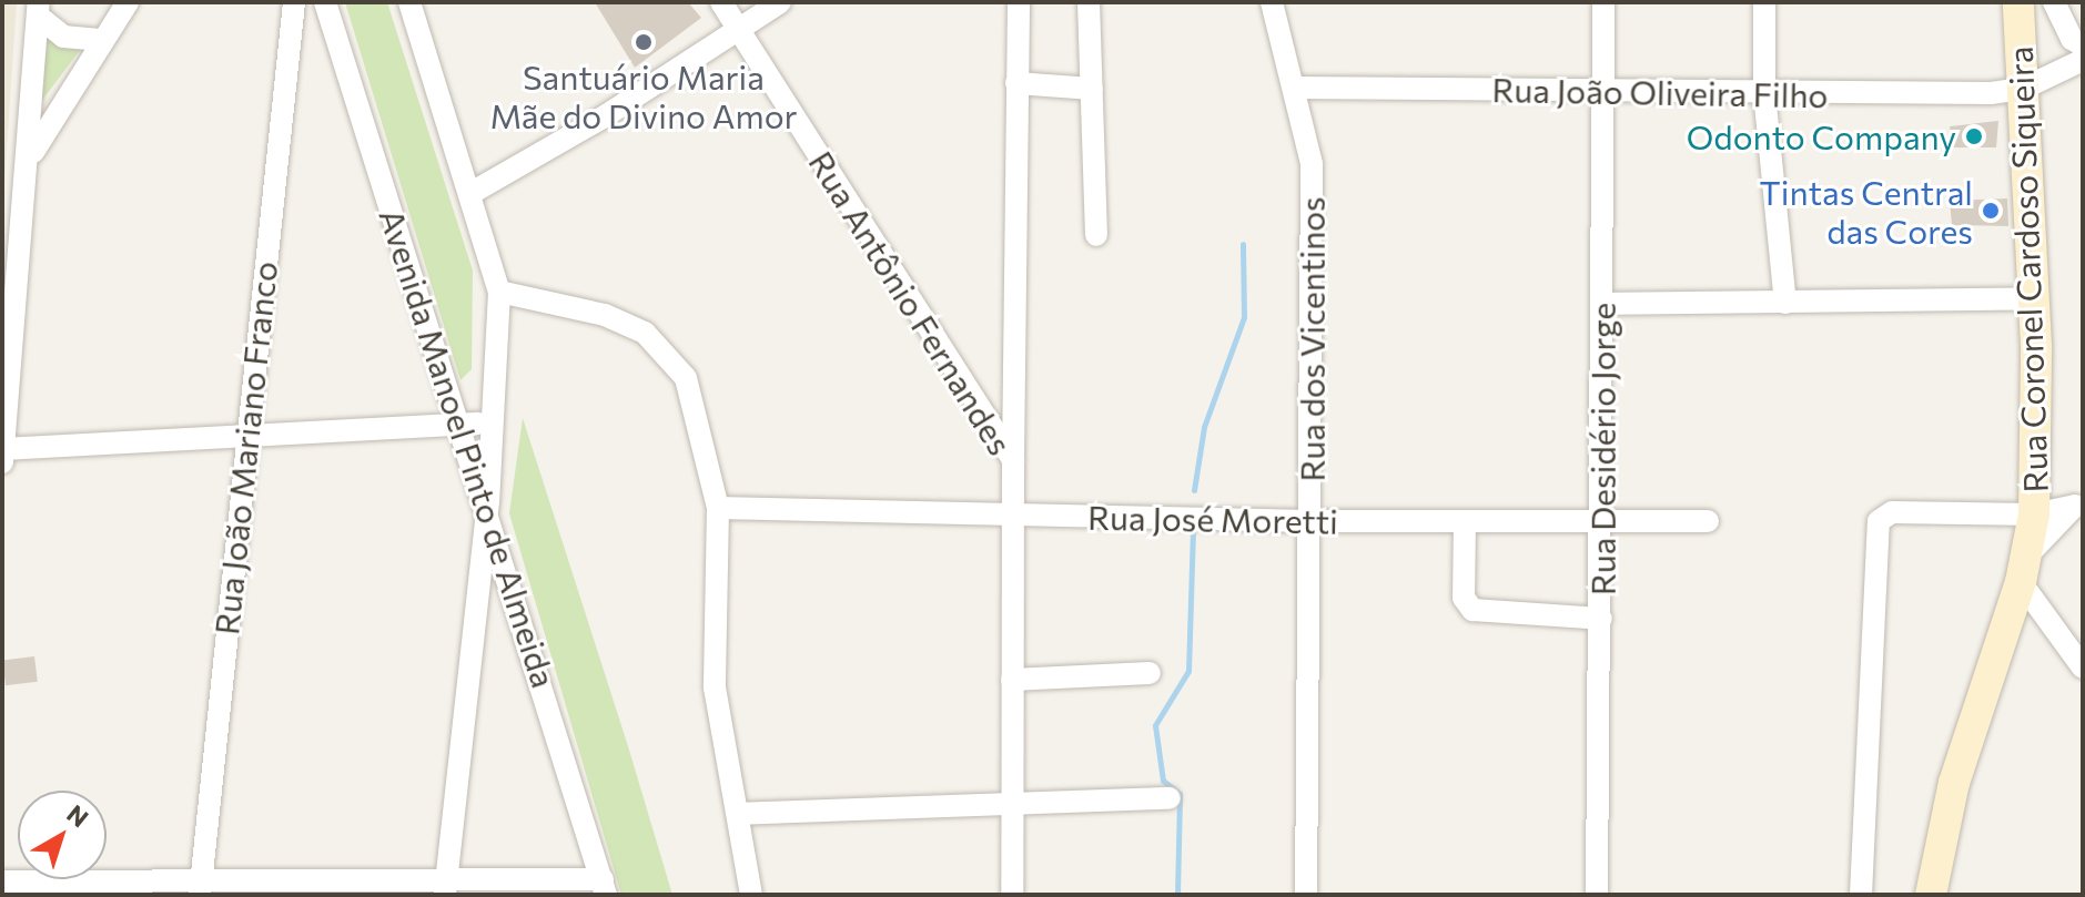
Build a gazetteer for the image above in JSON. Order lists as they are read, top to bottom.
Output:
{
  "streets": {
    "main road": ["Rua Coronel Cardoso Siqueira"],
    "street": [
      "Rua João Oliveira Filho",
      "Rua Antônio Fernandes",
      "Rua dos Vicentinos",
      "Rua João Mariano Franco",
      "Avenida Manoel Pinto de Almeida",
      "Rua Desidério Jorge",
      "Rua José Moretti"
    ]
  },
  "crossings": [
    ["Rua João Oliveira Filho", "Rua Coronel Cardoso Siqueira"],
    ["Rua João Oliveira Filho", "Rua dos Vicentinos"],
    ["Rua João Oliveira Filho", "Rua Desidério Jorge"],
    ["Rua Antônio Fernandes", "Rua José Moretti"],
    ["Rua dos Vicentinos", "Rua José Moretti"],
    ["Rua Desidério Jorge", "Rua José Moretti"]
  ],
  "places": ["Santuário Maria Mãe do Divino Amor", "Odonto Company", "Tintas Central das Cores"],
  "north": "top right"
}
